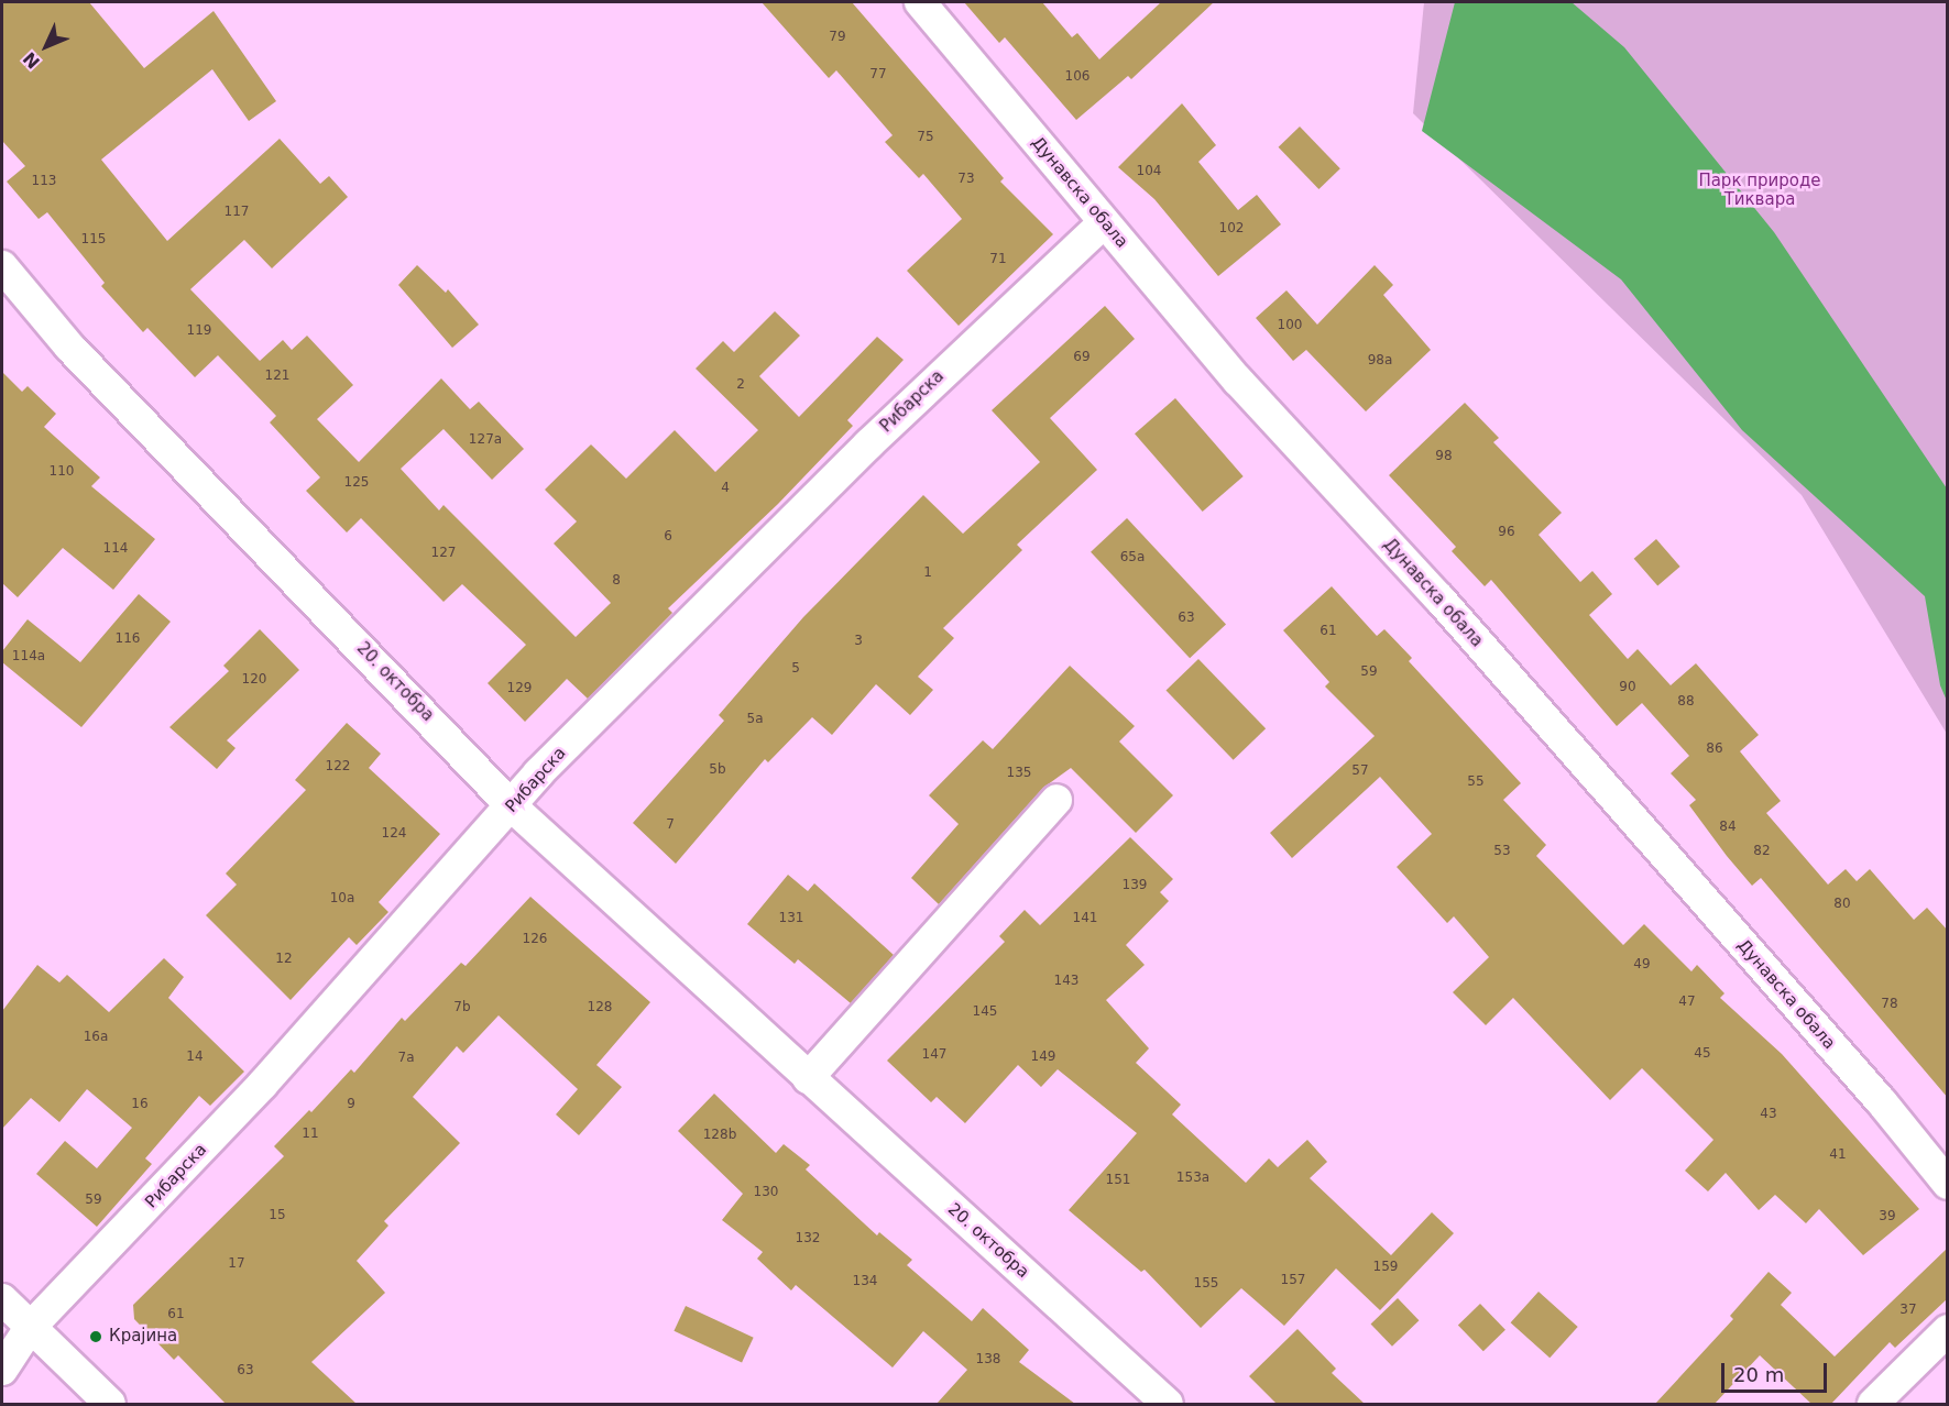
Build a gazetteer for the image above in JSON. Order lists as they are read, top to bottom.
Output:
{
  "streets": {
    "street": ["Дунавска обала", "Рибарска", "20. октобра"]
  },
  "crossings": [
    ["Дунавска обала", "Рибарска"],
    ["Рибарска", "20. октобра"]
  ],
  "parks": ["Парк природе Тиквара"],
  "places": ["Крајина"],
  "house_numbers": [
    "79",
    "77",
    "106",
    "75",
    "104",
    "73",
    "113",
    "117",
    "102",
    "115",
    "71",
    "100",
    "119",
    "69",
    "98a",
    "121",
    "2",
    "127a",
    "98",
    "110",
    "125",
    "4",
    "96",
    "6",
    "114",
    "127",
    "65a",
    "1",
    "8",
    "63",
    "61",
    "116",
    "3",
    "114a",
    "5",
    "59",
    "120",
    "90",
    "129",
    "88",
    "5a",
    "86",
    "122",
    "5b",
    "57",
    "135",
    "55",
    "7",
    "84",
    "124",
    "53",
    "82",
    "139",
    "10a",
    "80",
    "131",
    "141",
    "126",
    "12",
    "49",
    "143",
    "47",
    "78",
    "7b",
    "128",
    "145",
    "16a",
    "45",
    "147",
    "14",
    "149",
    "7a",
    "16",
    "9",
    "43",
    "11",
    "128b",
    "41",
    "153a",
    "151",
    "130",
    "59",
    "15",
    "39",
    "132",
    "17",
    "159",
    "157",
    "134",
    "155",
    "37",
    "61",
    "138",
    "63"
  ],
  "scale_bar": "20 m",
  "north": "bottom left"
}
